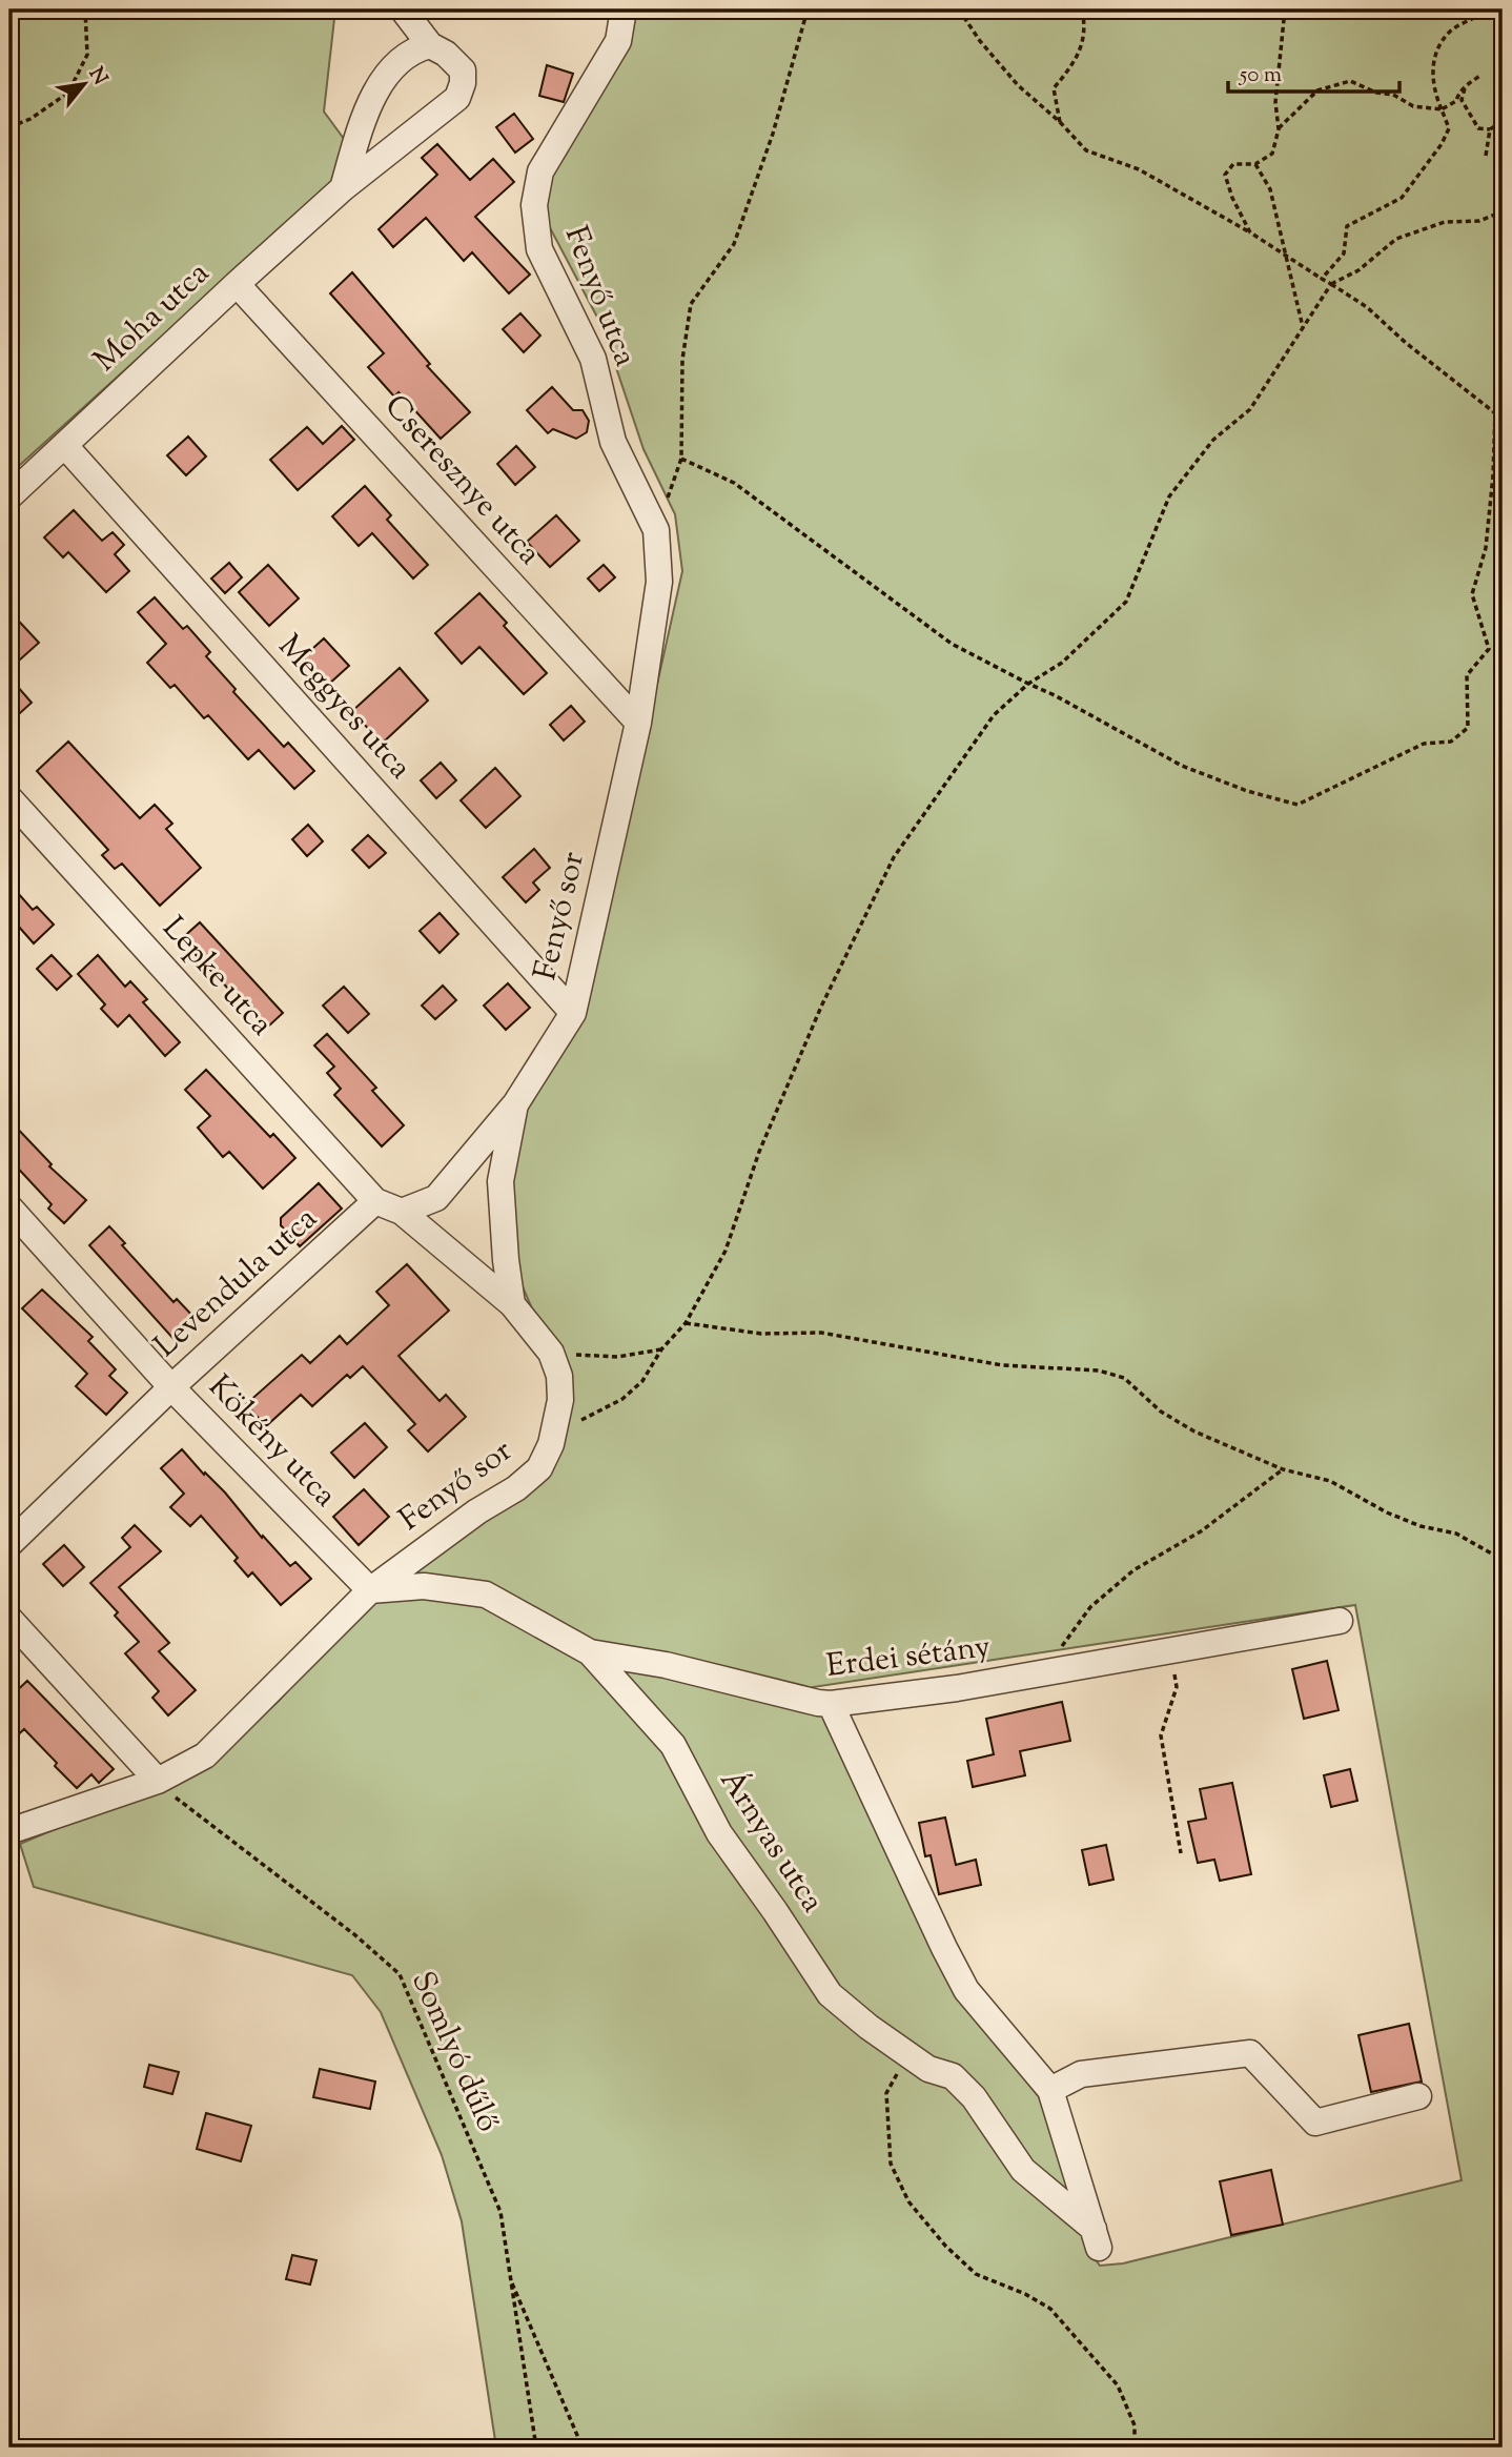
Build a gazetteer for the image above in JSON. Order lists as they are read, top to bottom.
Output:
{
  "streets": {
    "street": [
      "Fenyő utca",
      "Moha utca",
      "Cseresznye utca",
      "Meggyes utca",
      "Fenyő sor",
      "Lepke utca",
      "Levendula utca",
      "Kökény utca",
      "Erdei sétány",
      "Árnyas utca"
    ],
    "path": ["Somlyó dűlő"]
  },
  "crossings": [
    ["Fenyő utca", "Fenyő sor"],
    ["Moha utca", "Cseresznye utca"],
    ["Moha utca", "Meggyes utca"],
    ["Cseresznye utca", "Fenyő sor"],
    ["Meggyes utca", "Fenyő sor"],
    ["Fenyő sor", "Kökény utca"],
    ["Fenyő sor", "Erdei sétány"],
    ["Fenyő sor", "Somlyó dűlő"],
    ["Lepke utca", "Levendula utca"],
    ["Levendula utca", "Kökény utca"],
    ["Kökény utca", "Erdei sétány"],
    ["Erdei sétány", "Árnyas utca"]
  ],
  "scale_bar": "50 m",
  "north": "top right"
}
